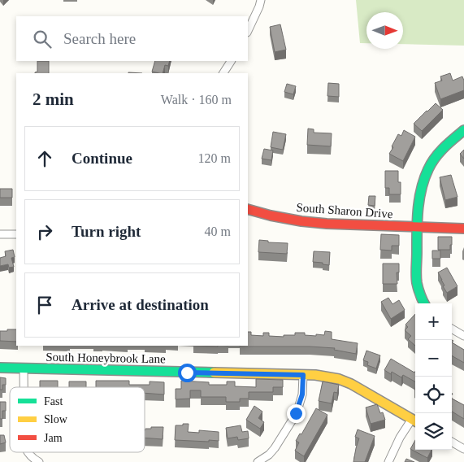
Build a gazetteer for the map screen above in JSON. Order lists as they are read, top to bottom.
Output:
{
  "streets": {
    "street": ["South Sharon Drive", "South Honeybrook Lane"]
  },
  "legend": ["Fast", "Slow", "Jam"],
  "north": "right",
  "page": {
    "search": "Search here",
    "heading": ["2 min", "Walk · 160 m"],
    "list": [
      ["Continue", "120 m"],
      ["Turn right", "40 m"],
      "Arrive at destination"
    ],
    "map_buttons": ["+", "−"]
  }
}
